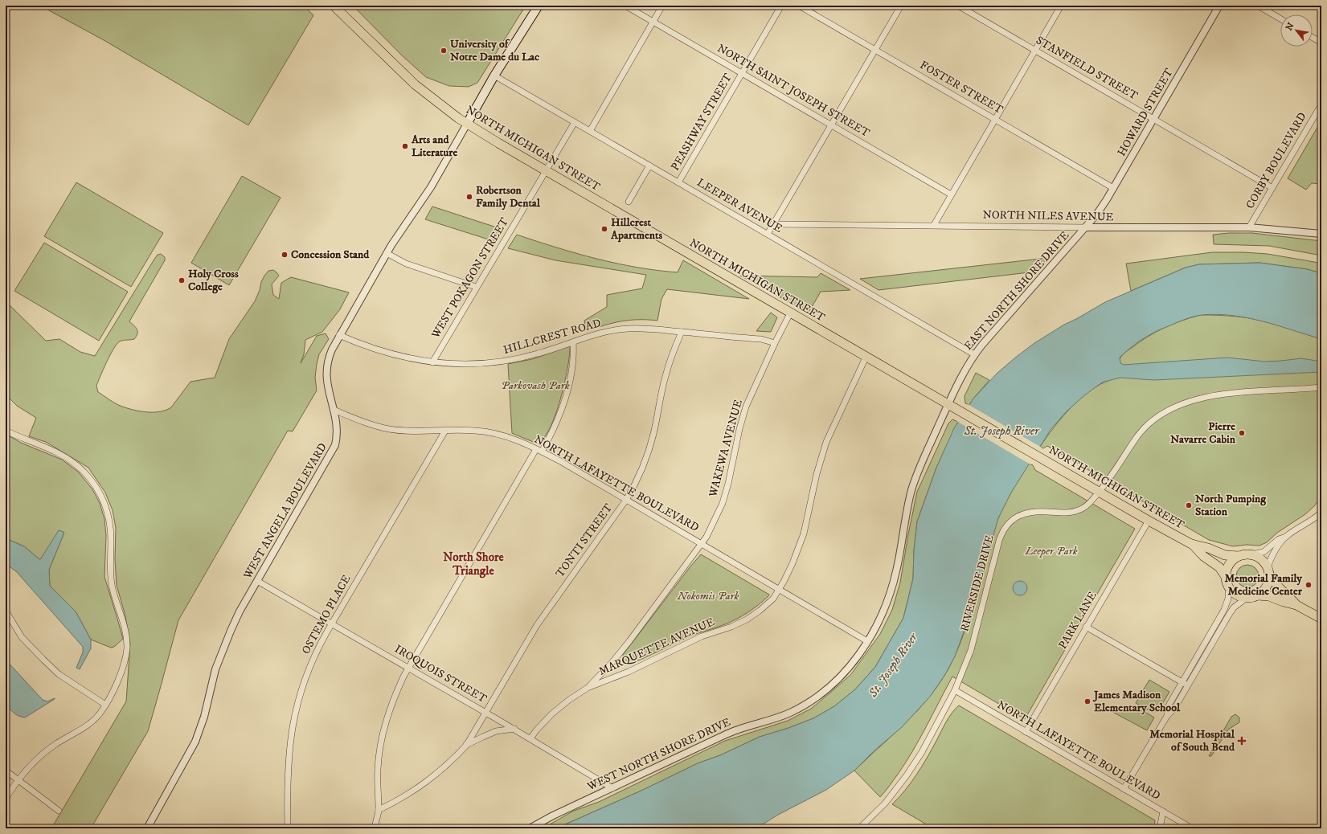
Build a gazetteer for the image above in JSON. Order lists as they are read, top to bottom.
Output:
{
  "streets": {
    "main road": ["NORTH MICHIGAN STREET"],
    "street": [
      "STANFIELD STREET",
      "FOSTER STREET",
      "NORTH SAINT JOSEPH STREET",
      "HOWARD STREET",
      "PEASHWAY STREET",
      "CORBY BOULEVARD",
      "LEEPER AVENUE",
      "NORTH NILES AVENUE",
      "WEST POKAGON STREET",
      "EAST NORTH SHORE DRIVE",
      "HILLCREST ROAD",
      "WAKEWA AVENUE",
      "NORTH LAFAYETTE BOULEVARD",
      "WEST ANGELA BOULEVARD",
      "TONTI STREET",
      "RIVERSIDE DRIVE",
      "OSTEMO PLACE",
      "PARK LANE",
      "MARQUETTE AVENUE",
      "IROQUOIS STREET",
      "WEST NORTH SHORE DRIVE"
    ]
  },
  "crossings": [
    ["STANFIELD STREET", "HOWARD STREET"],
    ["STANFIELD STREET", "CORBY BOULEVARD"],
    ["FOSTER STREET", "HOWARD STREET"],
    ["NORTH SAINT JOSEPH STREET", "PEASHWAY STREET"],
    ["HOWARD STREET", "NORTH NILES AVENUE"],
    ["HOWARD STREET", "EAST NORTH SHORE DRIVE"],
    ["PEASHWAY STREET", "LEEPER AVENUE"],
    ["NORTH MICHIGAN STREET", "WEST POKAGON STREET"],
    ["NORTH MICHIGAN STREET", "EAST NORTH SHORE DRIVE"],
    ["NORTH MICHIGAN STREET", "WAKEWA AVENUE"],
    ["NORTH MICHIGAN STREET", "WEST ANGELA BOULEVARD"],
    ["NORTH MICHIGAN STREET", "RIVERSIDE DRIVE"],
    ["NORTH MICHIGAN STREET", "PARK LANE"],
    ["NORTH MICHIGAN STREET", "MARQUETTE AVENUE"],
    ["NORTH MICHIGAN STREET", "WEST NORTH SHORE DRIVE"],
    ["CORBY BOULEVARD", "NORTH NILES AVENUE"],
    ["LEEPER AVENUE", "WEST POKAGON STREET"],
    ["LEEPER AVENUE", "EAST NORTH SHORE DRIVE"],
    ["NORTH NILES AVENUE", "EAST NORTH SHORE DRIVE"],
    ["WEST POKAGON STREET", "HILLCREST ROAD"],
    ["EAST NORTH SHORE DRIVE", "WEST NORTH SHORE DRIVE"],
    ["HILLCREST ROAD", "WAKEWA AVENUE"],
    ["HILLCREST ROAD", "WEST ANGELA BOULEVARD"],
    ["HILLCREST ROAD", "TONTI STREET"],
    ["WAKEWA AVENUE", "NORTH LAFAYETTE BOULEVARD"],
    ["WAKEWA AVENUE", "MARQUETTE AVENUE"],
    ["NORTH LAFAYETTE BOULEVARD", "WEST ANGELA BOULEVARD"],
    ["NORTH LAFAYETTE BOULEVARD", "TONTI STREET"],
    ["NORTH LAFAYETTE BOULEVARD", "RIVERSIDE DRIVE"],
    ["NORTH LAFAYETTE BOULEVARD", "OSTEMO PLACE"],
    ["NORTH LAFAYETTE BOULEVARD", "PARK LANE"],
    ["NORTH LAFAYETTE BOULEVARD", "MARQUETTE AVENUE"],
    ["NORTH LAFAYETTE BOULEVARD", "WEST NORTH SHORE DRIVE"],
    ["WEST ANGELA BOULEVARD", "IROQUOIS STREET"],
    ["TONTI STREET", "IROQUOIS STREET"],
    ["OSTEMO PLACE", "IROQUOIS STREET"],
    ["MARQUETTE AVENUE", "IROQUOIS STREET"],
    ["IROQUOIS STREET", "WEST NORTH SHORE DRIVE"]
  ],
  "districts": ["North Shore Triangle"],
  "water": ["St. Joseph River"],
  "parks": ["Parkovash Park", "Leeper Park", "Nokomis Park"],
  "places": {
    "other": [
      "University of Notre Dame du Lac",
      "Arts and Literature",
      "Robertson Family Dental",
      "Hillcrest Apartments",
      "Concession Stand",
      "Holy Cross College",
      "Pierre Navarre Cabin",
      "North Pumping Station",
      "Memorial Family Medicine Center",
      "James Madison Elementary School"
    ],
    "health": ["Memorial Hospital of South Bend"]
  },
  "north": "top left"
}
